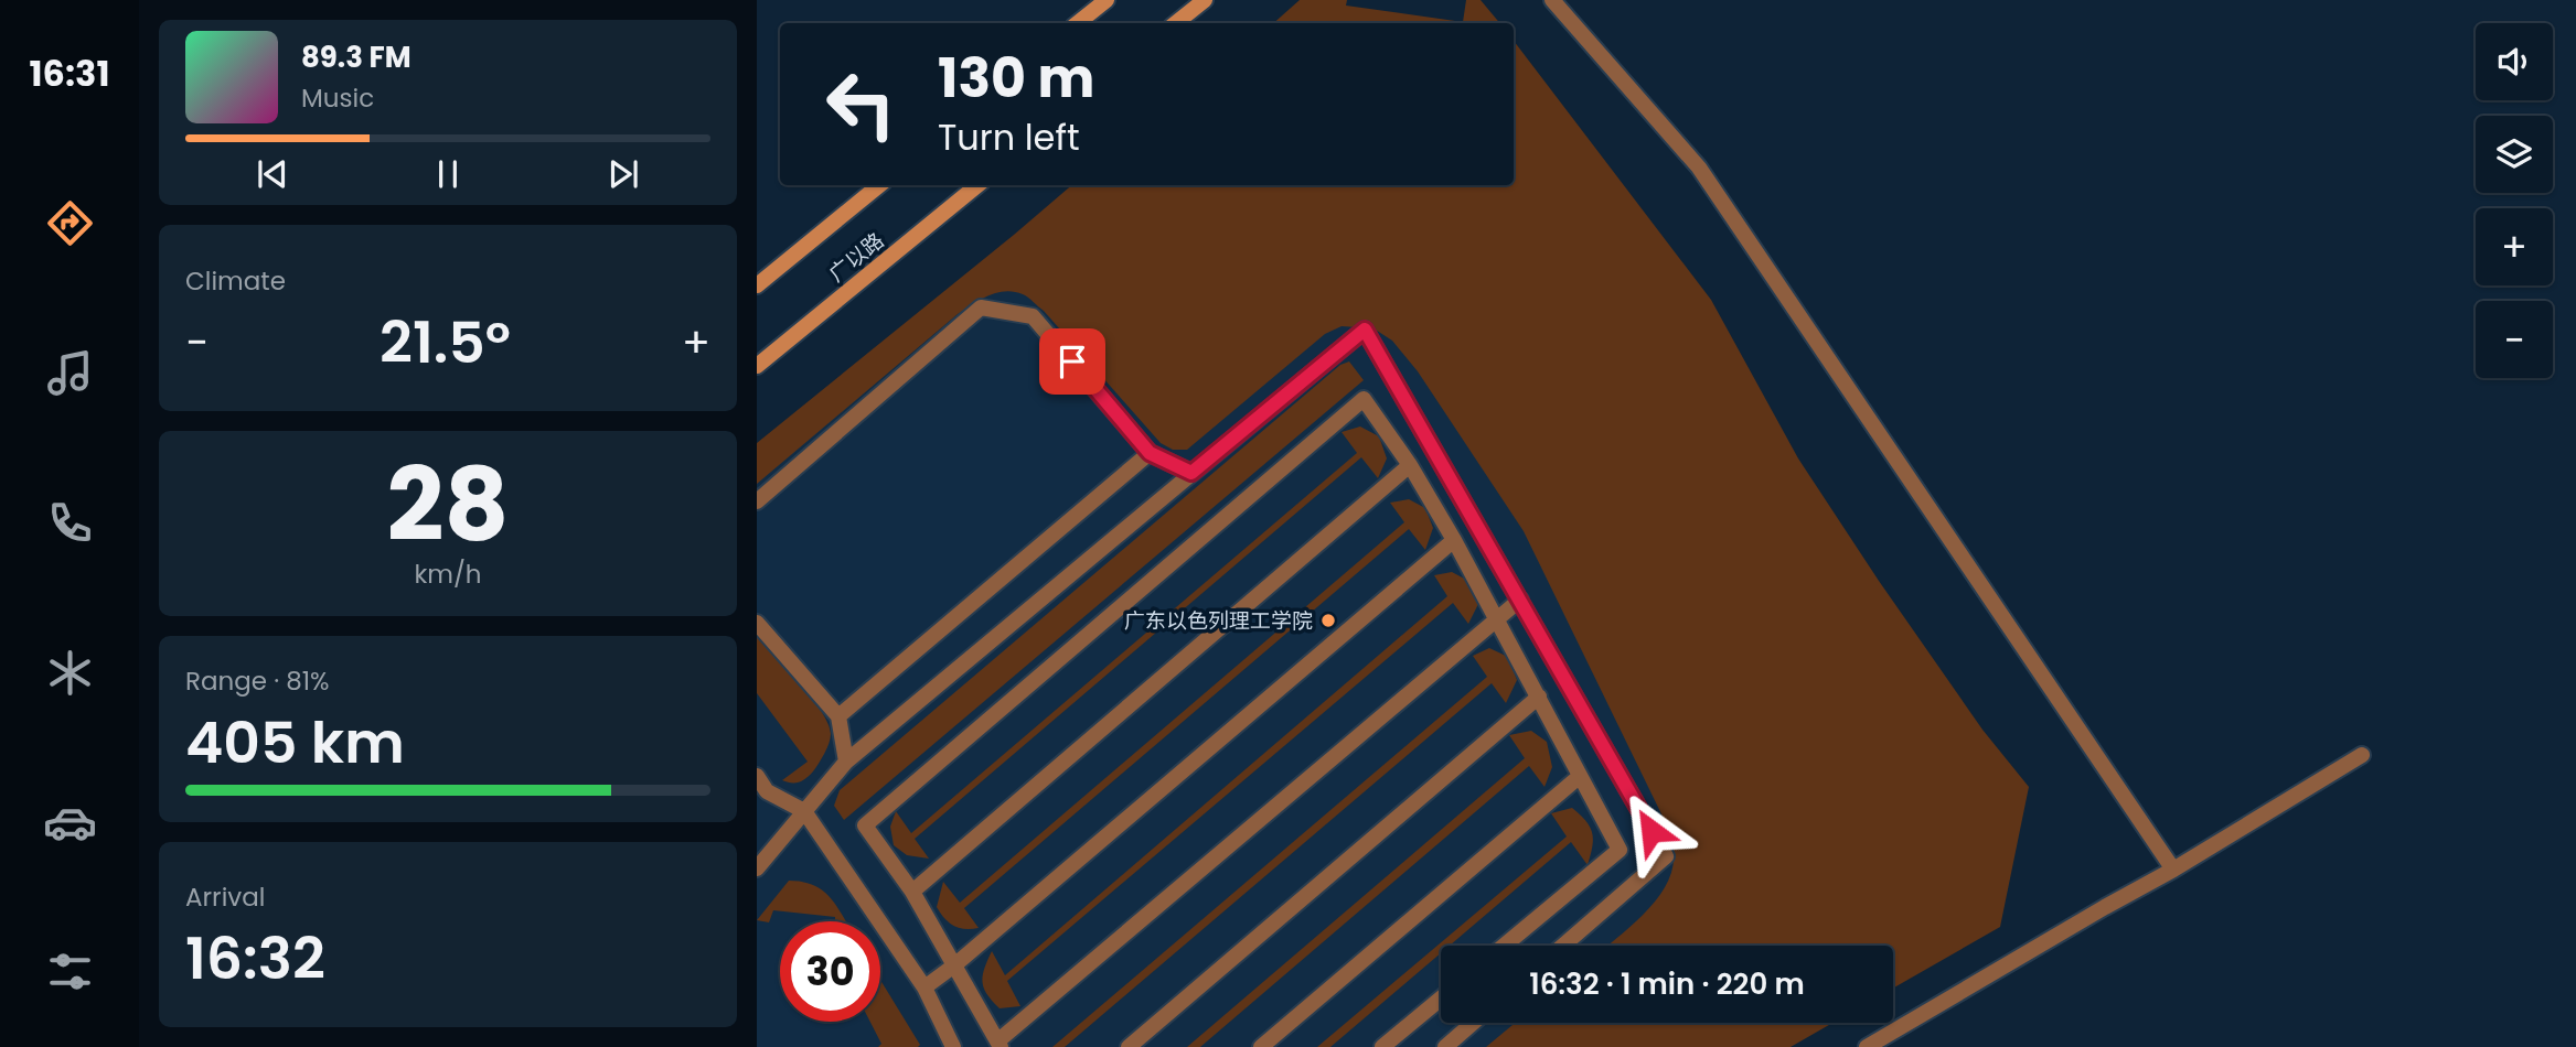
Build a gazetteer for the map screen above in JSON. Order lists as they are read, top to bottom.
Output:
{
  "streets": {
    "main road": ["广以路"]
  },
  "places": ["广东以色列理工学院"],
  "page": {
    "tabs": "16:31",
    "map_buttons": ["+", "−"],
    "turn": ["130 m", "Turn left"],
    "song": ["89.3 FM", "Music"],
    "tile": [
      "Climate",
      ["28", "km/h"],
      ["Range · 81%", "405 km"],
      ["Arrival", "16:32"]
    ],
    "heat": ["−", "21.5°", "+"],
    "limit": "30",
    "trip": "16:32 · 1 min · 220 m"
  }
}
